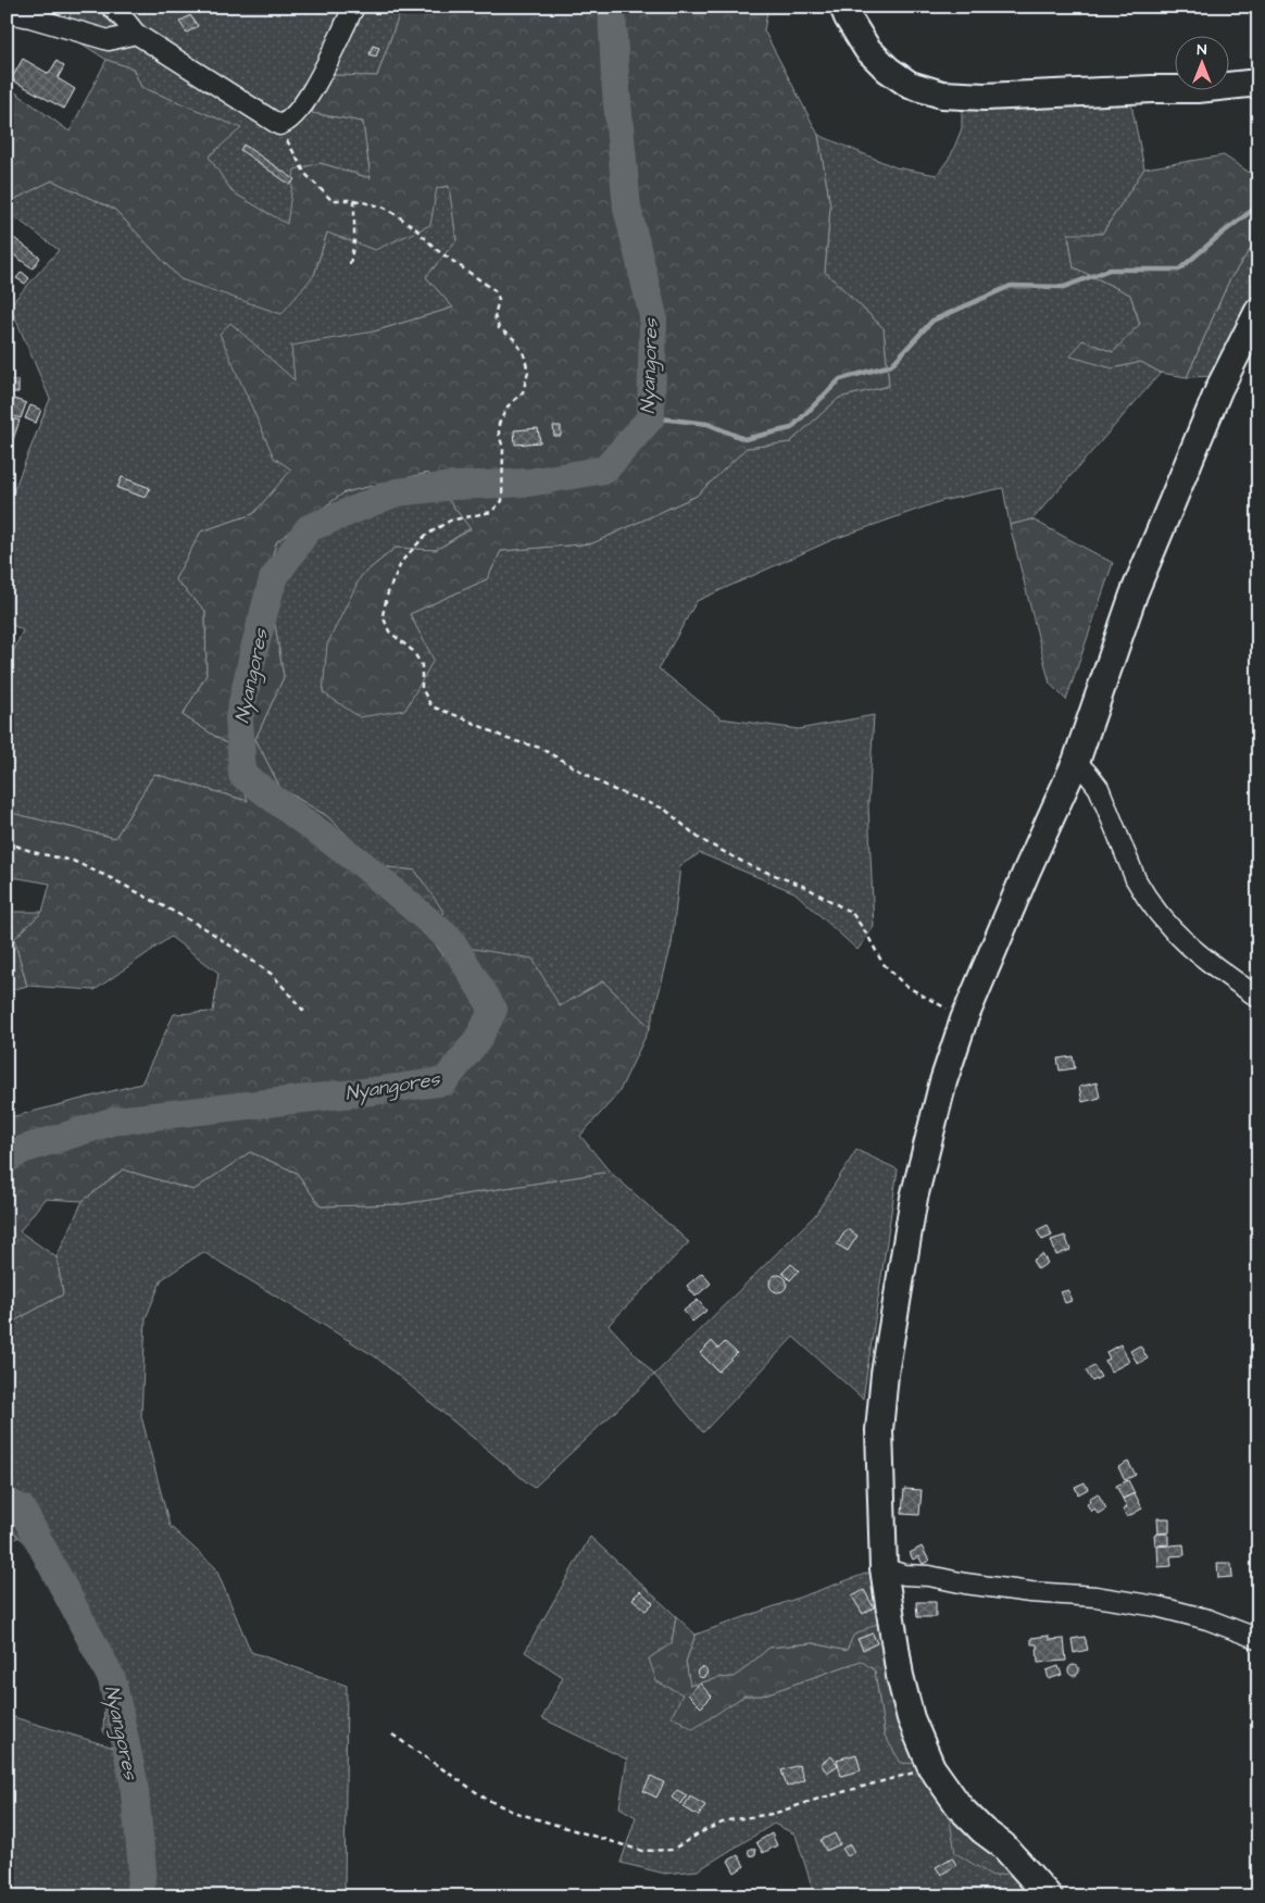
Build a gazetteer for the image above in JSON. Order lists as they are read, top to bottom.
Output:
{
  "water": ["Nyangores"],
  "north": "top"
}
